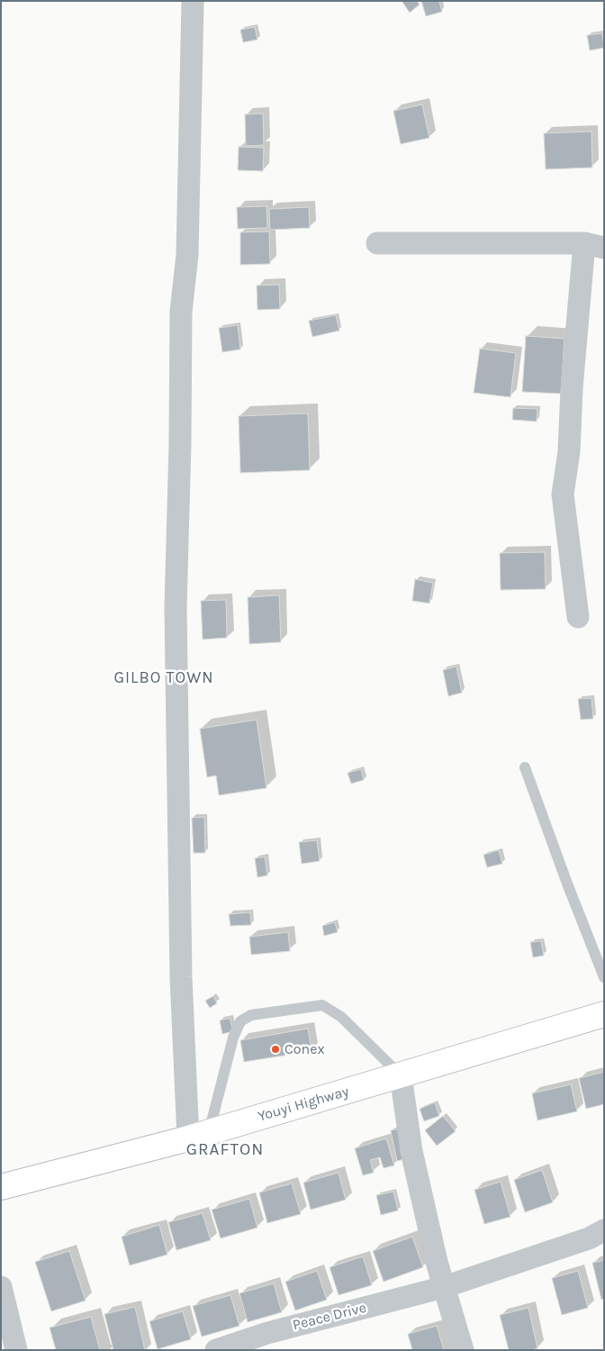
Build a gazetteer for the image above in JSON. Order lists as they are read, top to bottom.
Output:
{
  "streets": {
    "main road": ["Youyi Highway"],
    "street": ["Peace Drive"]
  },
  "districts": ["GILBO TOWN", "GRAFTON"],
  "places": ["Conex"]
}
